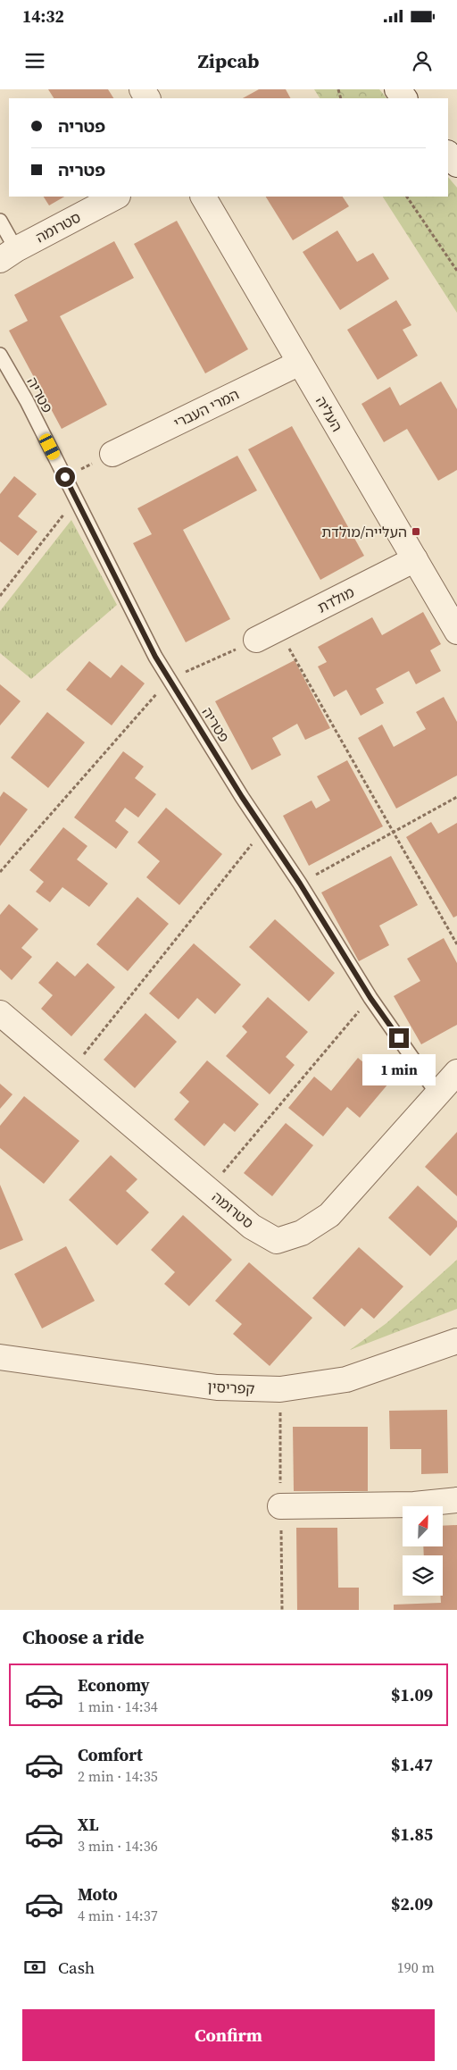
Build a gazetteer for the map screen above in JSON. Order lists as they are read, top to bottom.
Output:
{
  "streets": {
    "street": [
      "סטרומה",
      "המרי העברי",
      "העליה",
      "מולדת",
      "קפריסין"
    ],
    "lane": ["פטריה"]
  },
  "crossings": [
    ["סטרומה", "פטריה"],
    ["המרי העברי", "העליה"],
    ["העליה", "מולדת"]
  ],
  "places": {
    "transit": ["העלייה/מולדת"]
  },
  "north": "top right",
  "page": {
    "status": "14:32",
    "header": "Zipcab",
    "banner": ["פטריה", "פטריה"],
    "bubble": "1 min",
    "heading": "Choose a ride",
    "list": [
      {
        "name": "Economy",
        "note": "1 min · 14:34",
        "value": "$1.09"
      },
      {
        "name": "Comfort",
        "note": "2 min · 14:35",
        "value": "$1.47"
      },
      {
        "name": "XL",
        "note": "3 min · 14:36",
        "value": "$1.85"
      },
      {
        "name": "Moto",
        "note": "4 min · 14:37",
        "value": "$2.09"
      }
    ],
    "pay": ["Cash", "190 m"],
    "buttons": "Confirm"
  }
}
